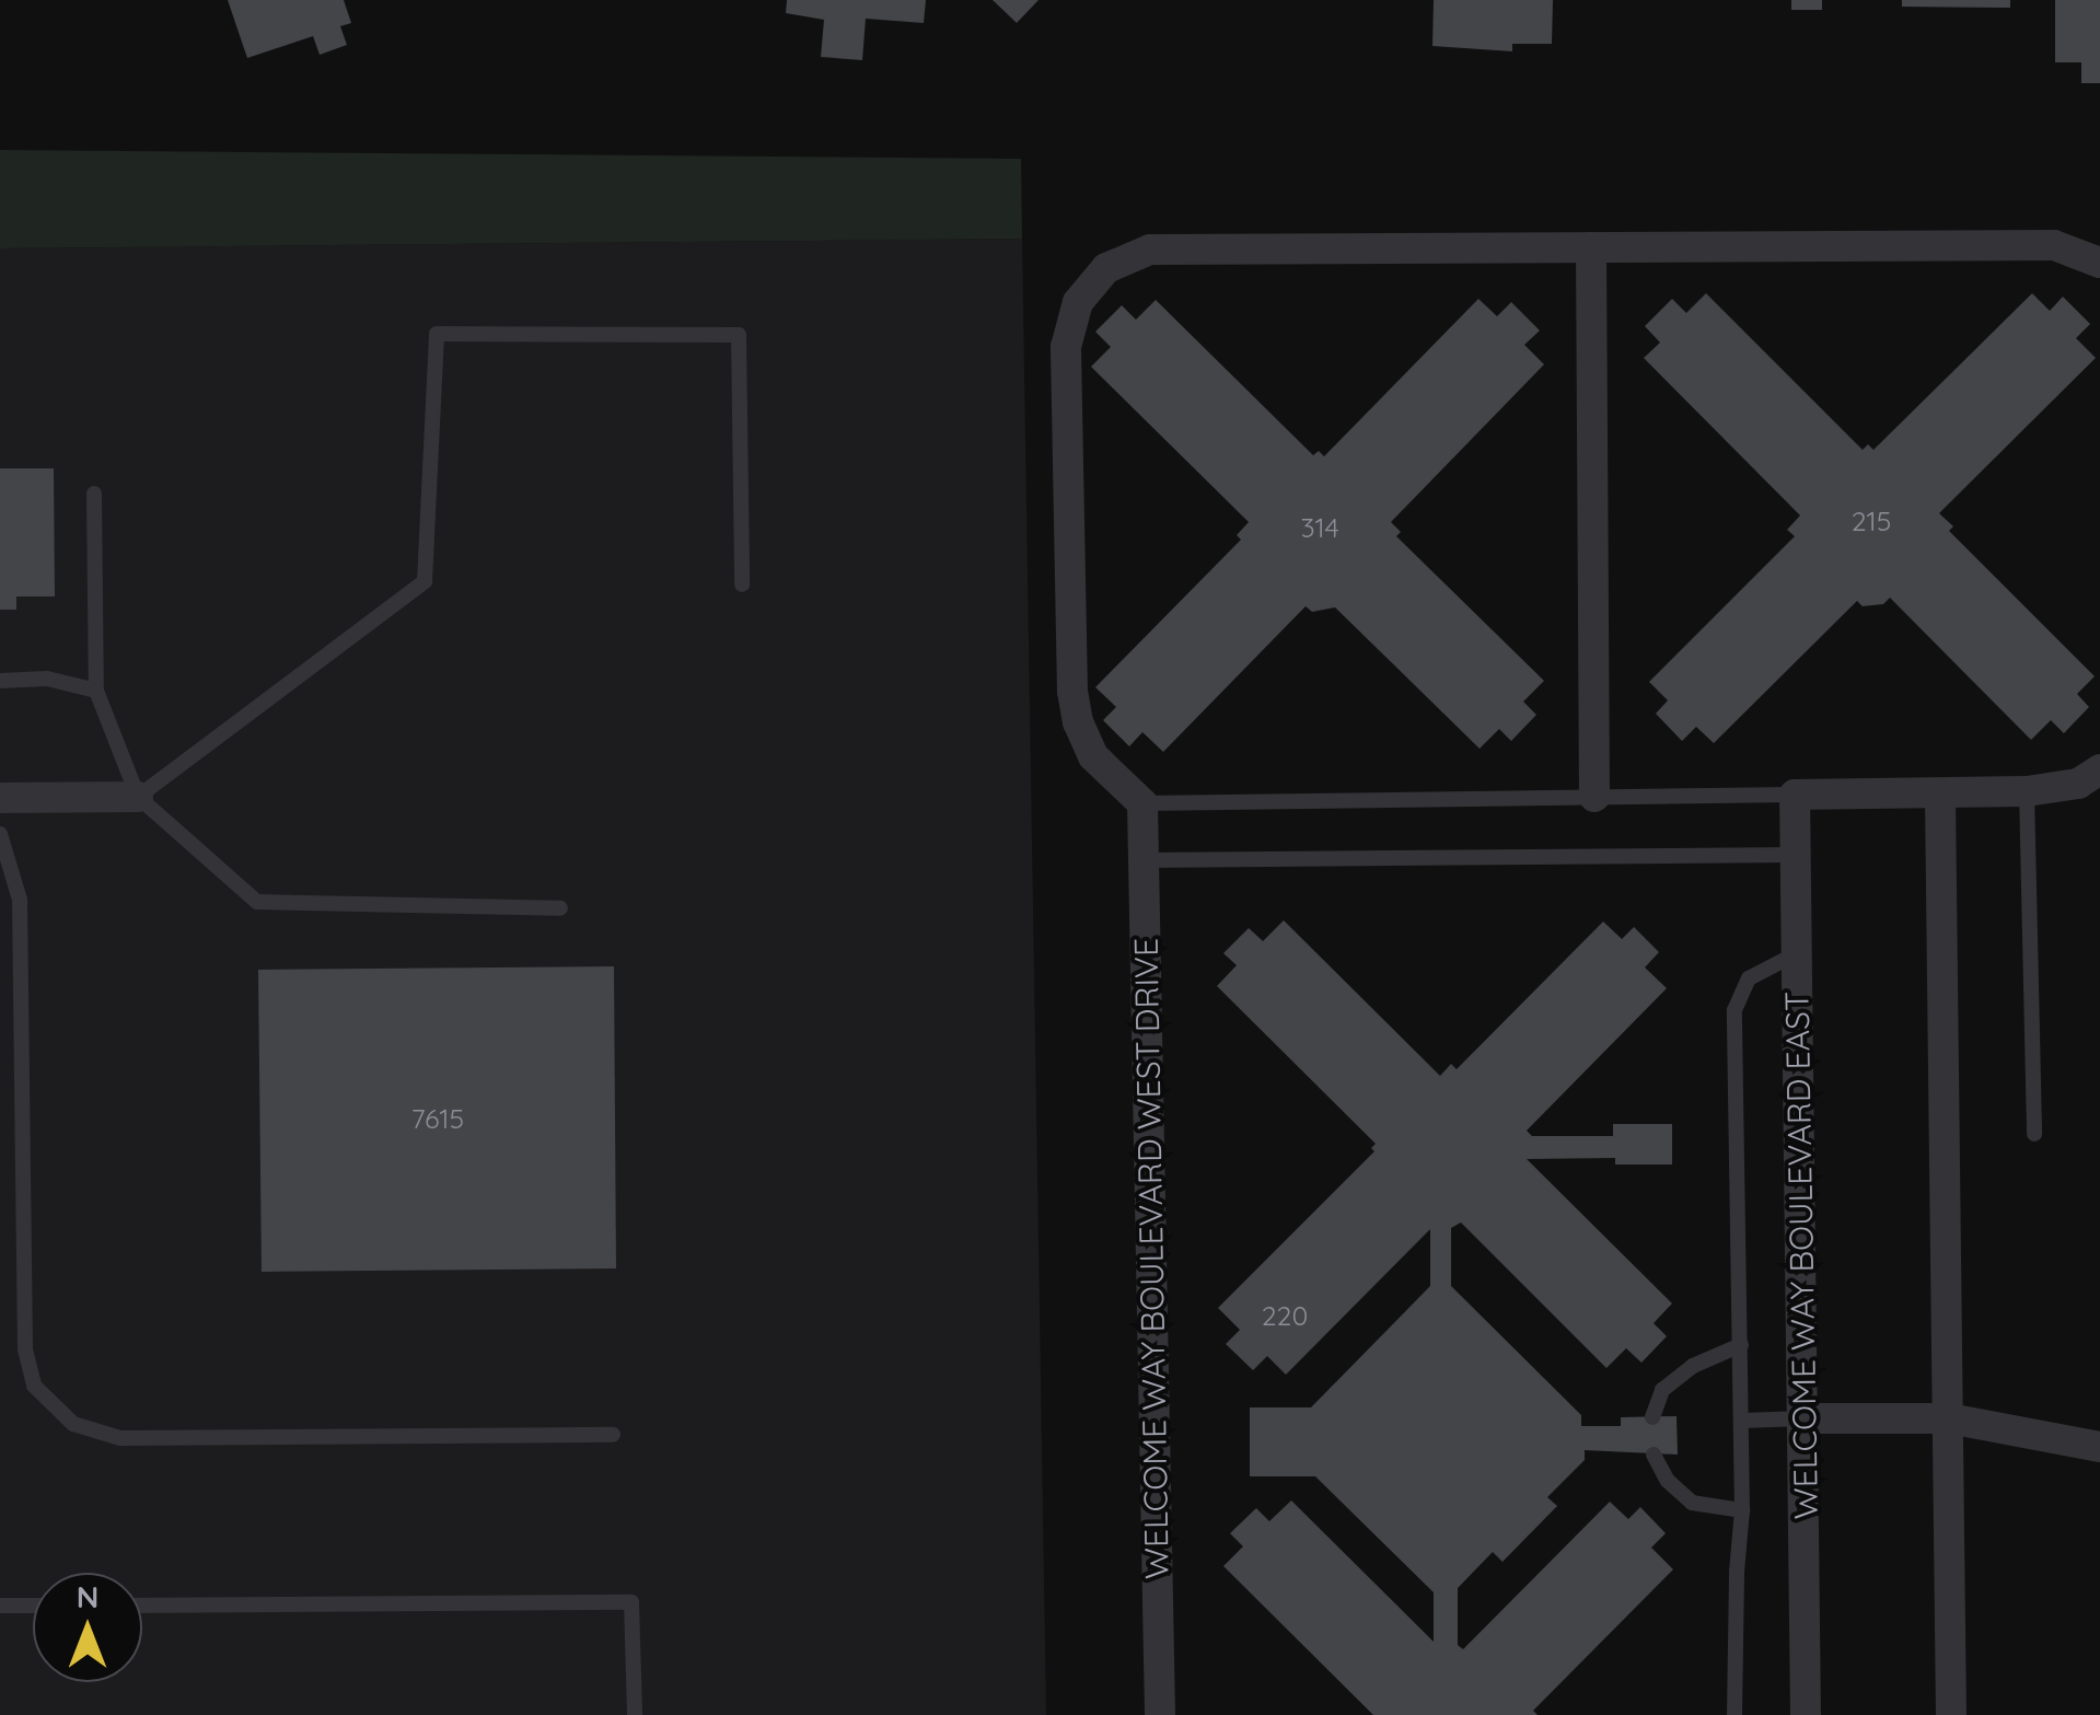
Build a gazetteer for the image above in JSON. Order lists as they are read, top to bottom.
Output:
{
  "streets": {
    "street": ["WELCOME WAY BOULEVARD EAST", "WELCOME WAY BOULEVARD WEST DRIVE"]
  },
  "house_numbers": [
    "215",
    "314",
    "7615",
    "220"
  ],
  "north": "top"
}
